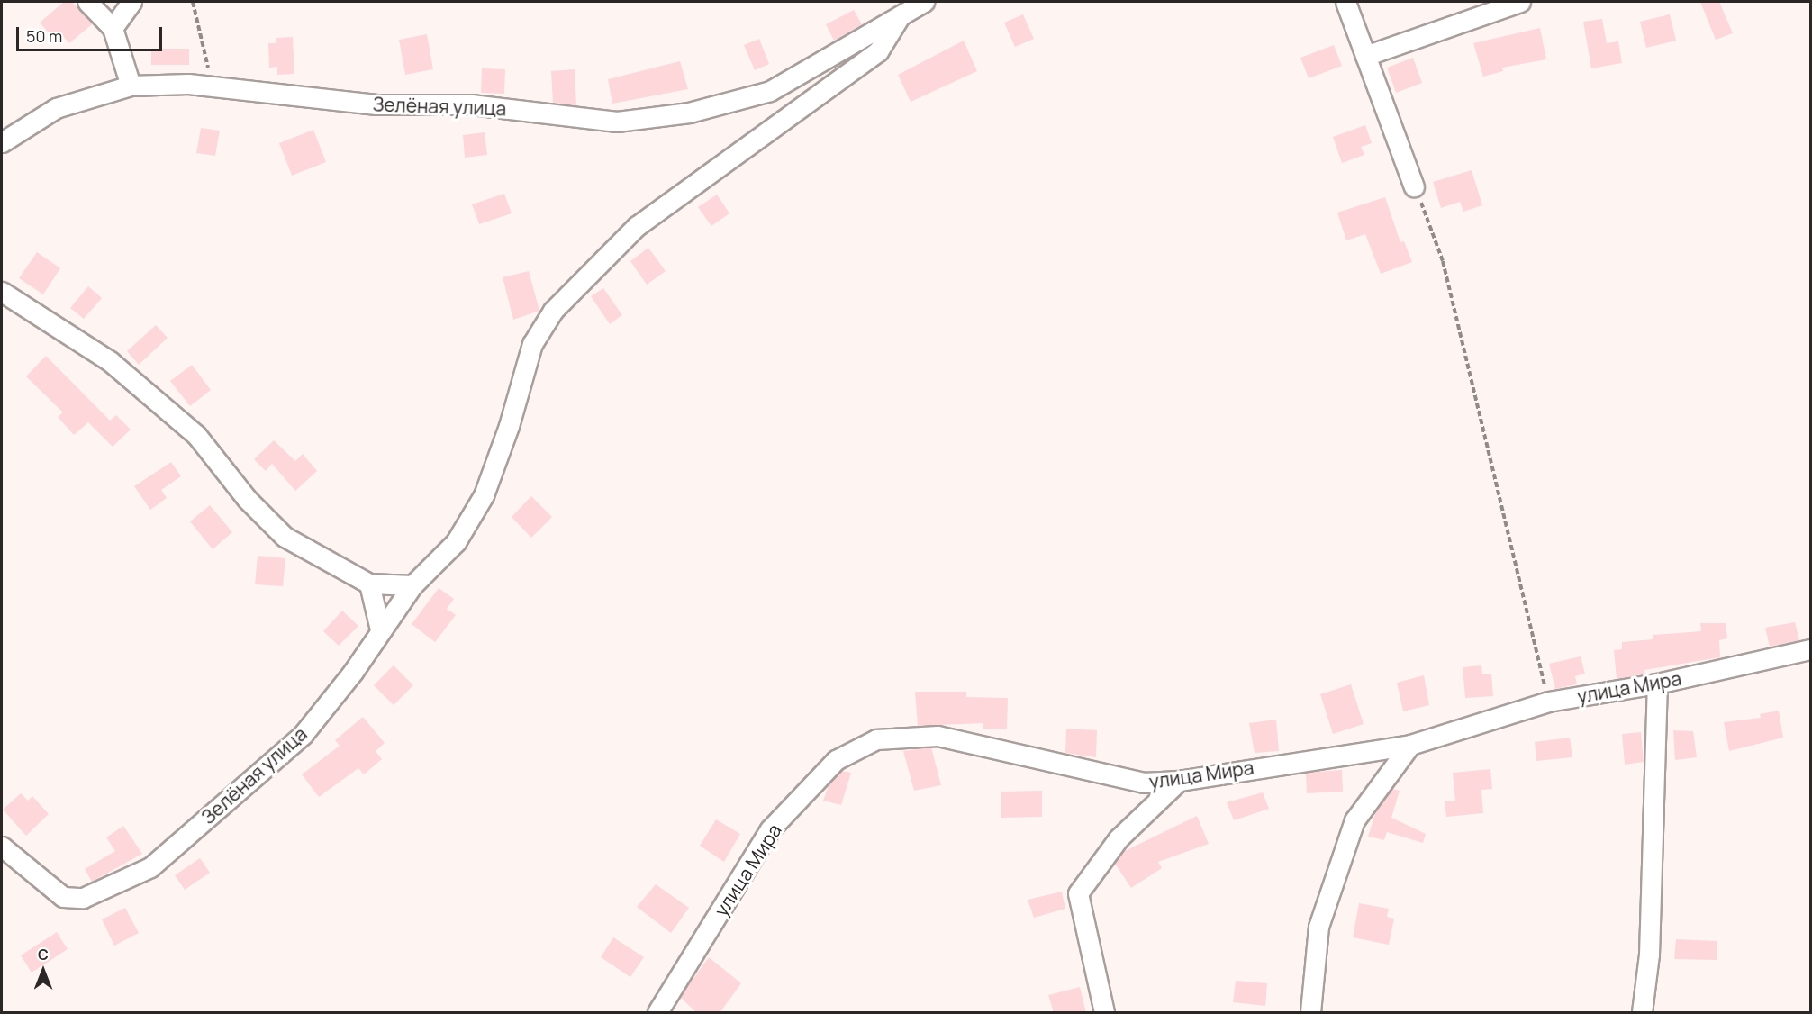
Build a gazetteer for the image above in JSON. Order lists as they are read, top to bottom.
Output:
{
  "streets": {
    "street": ["Зелёная улица", "улица Мира"]
  },
  "scale_bar": "50 m",
  "north": "top"
}
